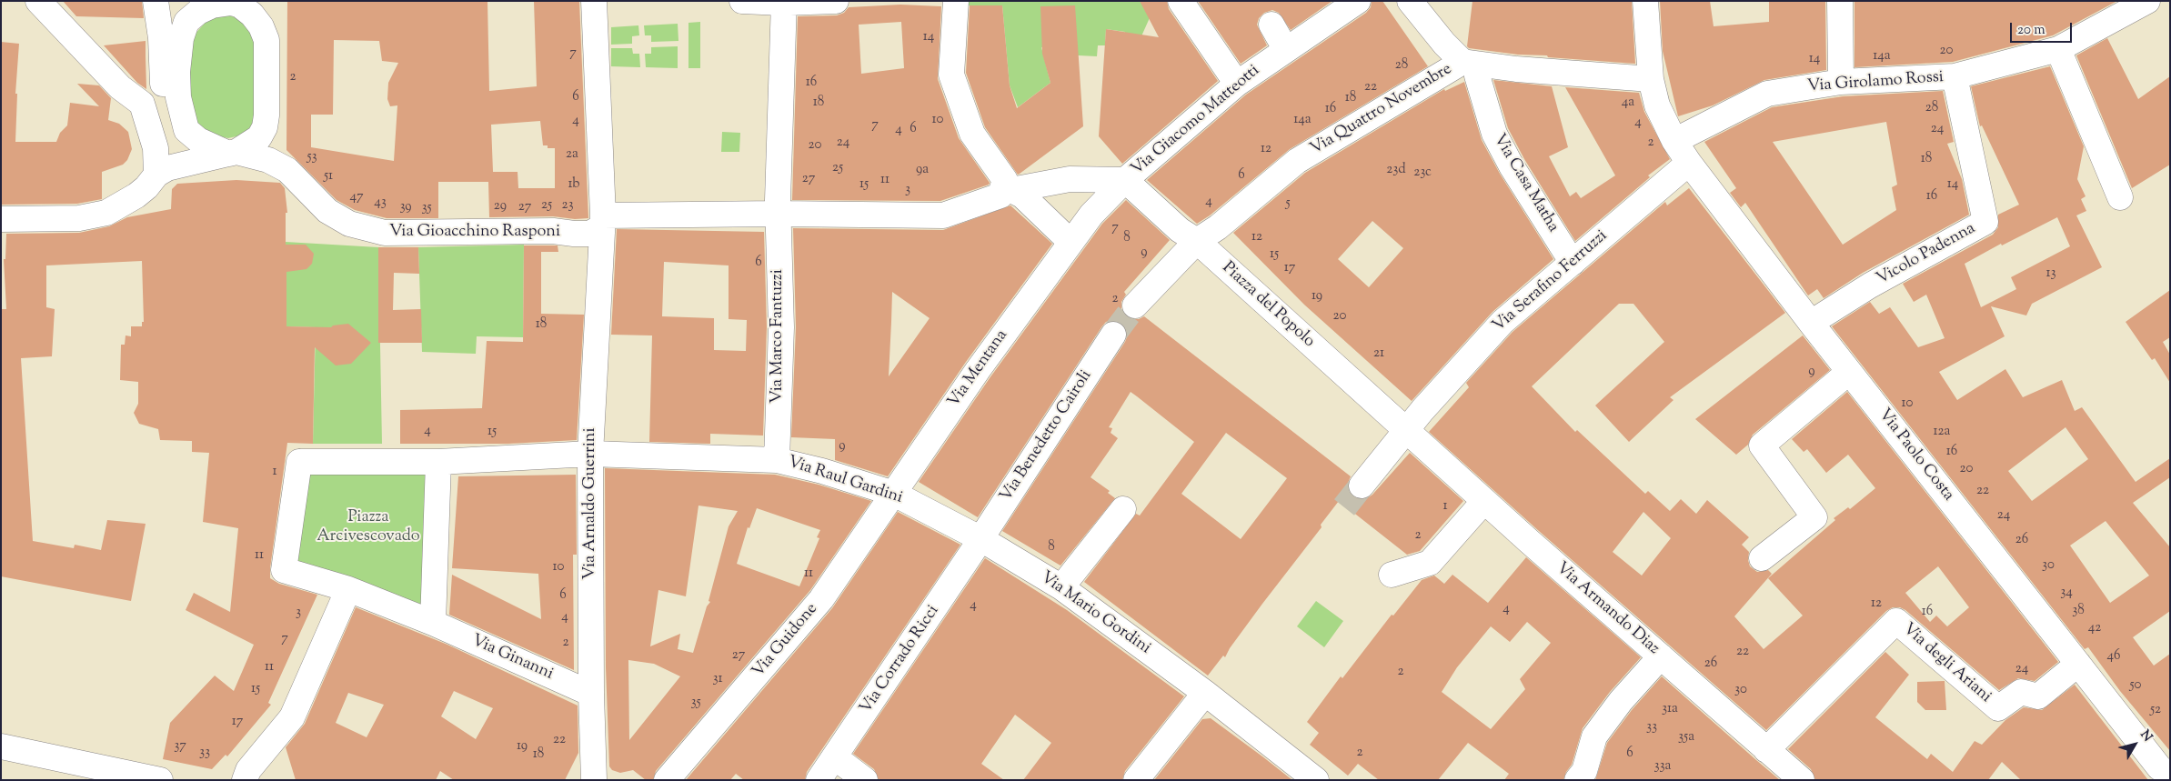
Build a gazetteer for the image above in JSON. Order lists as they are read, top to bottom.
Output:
{
  "streets": {
    "street": [
      "Via Girolamo Rossi",
      "Via Quattro Novembre",
      "Via Giacomo Matteotti",
      "Via Casa Matha",
      "Via Gioacchino Rasponi",
      "Vicolo Padenna",
      "Via Serafino Ferruzzi",
      "Piazza del Popolo",
      "Via Marco Fantuzzi",
      "Via Mentana",
      "Via Benedetto Cairoli",
      "Via Paolo Costa",
      "Via Raul Gardini",
      "Via Arnaldo Guerrini",
      "Via Armando Diaz",
      "Via Mario Gordini",
      "Via Guidone",
      "Via Ginanni",
      "Via Corrado Ricci",
      "Via degli Ariani"
    ]
  },
  "crossings": [
    ["Via Girolamo Rossi", "Vicolo Padenna"],
    ["Via Girolamo Rossi", "Via Paolo Costa"],
    ["Via Quattro Novembre", "Via Casa Matha"],
    ["Via Quattro Novembre", "Piazza del Popolo"],
    ["Via Quattro Novembre", "Via Paolo Costa"],
    ["Via Giacomo Matteotti", "Piazza del Popolo"],
    ["Via Giacomo Matteotti", "Via Mentana"],
    ["Via Casa Matha", "Via Serafino Ferruzzi"],
    ["Via Gioacchino Rasponi", "Via Marco Fantuzzi"],
    ["Via Gioacchino Rasponi", "Via Arnaldo Guerrini"],
    ["Vicolo Padenna", "Via Paolo Costa"],
    ["Via Serafino Ferruzzi", "Piazza del Popolo"],
    ["Via Serafino Ferruzzi", "Via Paolo Costa"],
    ["Via Serafino Ferruzzi", "Via Armando Diaz"],
    ["Piazza del Popolo", "Via Armando Diaz"],
    ["Via Marco Fantuzzi", "Via Raul Gardini"],
    ["Via Mentana", "Via Raul Gardini"],
    ["Via Mentana", "Via Guidone"],
    ["Via Benedetto Cairoli", "Via Raul Gardini"],
    ["Via Benedetto Cairoli", "Via Mario Gordini"],
    ["Via Benedetto Cairoli", "Via Corrado Ricci"],
    ["Via Paolo Costa", "Via degli Ariani"],
    ["Via Raul Gardini", "Via Arnaldo Guerrini"],
    ["Via Raul Gardini", "Via Mario Gordini"],
    ["Via Raul Gardini", "Via Guidone"],
    ["Via Raul Gardini", "Via Corrado Ricci"],
    ["Via Arnaldo Guerrini", "Via Ginanni"],
    ["Via Armando Diaz", "Via degli Ariani"],
    ["Via Mario Gordini", "Via Corrado Ricci"]
  ],
  "parks": ["Piazza Arcivescovado"],
  "house_numbers": [
    "14",
    "20",
    "7",
    "14a",
    "14",
    "28",
    "2",
    "16",
    "22",
    "6",
    "18",
    "18",
    "4a",
    "28",
    "16",
    "10",
    "14a",
    "4",
    "4",
    "7",
    "6",
    "24",
    "4",
    "24",
    "2",
    "20",
    "12",
    "2a",
    "53",
    "18",
    "25",
    "9a",
    "23d",
    "23c",
    "6",
    "51",
    "27",
    "11",
    "1b",
    "15",
    "14",
    "3",
    "16",
    "47",
    "4",
    "43",
    "5",
    "25",
    "23",
    "29",
    "39",
    "27",
    "35",
    "7",
    "12",
    "8",
    "9",
    "15",
    "6",
    "17",
    "13",
    "19",
    "2",
    "20",
    "18",
    "21",
    "9",
    "10",
    "4",
    "15",
    "12a",
    "9",
    "16",
    "20",
    "1",
    "22",
    "1",
    "24",
    "2",
    "26",
    "8",
    "11",
    "30",
    "10",
    "11",
    "34",
    "6",
    "12",
    "4",
    "4",
    "38",
    "16",
    "3",
    "4",
    "42",
    "7",
    "2",
    "22",
    "27",
    "46",
    "26",
    "11",
    "24",
    "2",
    "31",
    "50",
    "15",
    "30",
    "35",
    "31a",
    "52",
    "17",
    "33",
    "35a",
    "22",
    "37",
    "19",
    "33",
    "2",
    "6",
    "18",
    "33a"
  ],
  "scale_bar": "20 m",
  "north": "top right"
}
